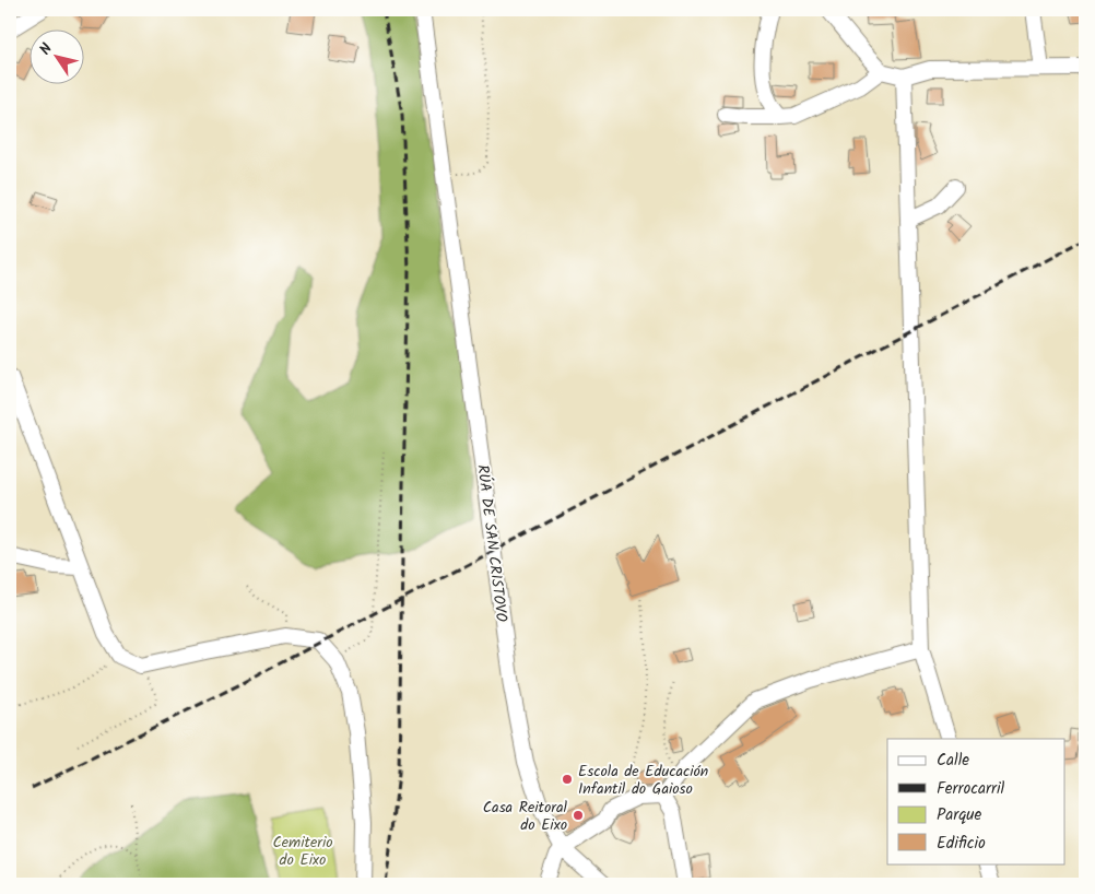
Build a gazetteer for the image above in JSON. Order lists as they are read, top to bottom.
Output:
{
  "streets": {
    "street": ["RÚA DE SAN CRISTOVO"]
  },
  "parks": ["Cemiterio do Eixo"],
  "places": ["Escola de Educación Infantil do Gaioso", "Casa Reitoral do Eixo"],
  "legend": [
    "Calle",
    "Ferrocarril",
    "Parque",
    "Edificio"
  ],
  "north": "top left"
}
